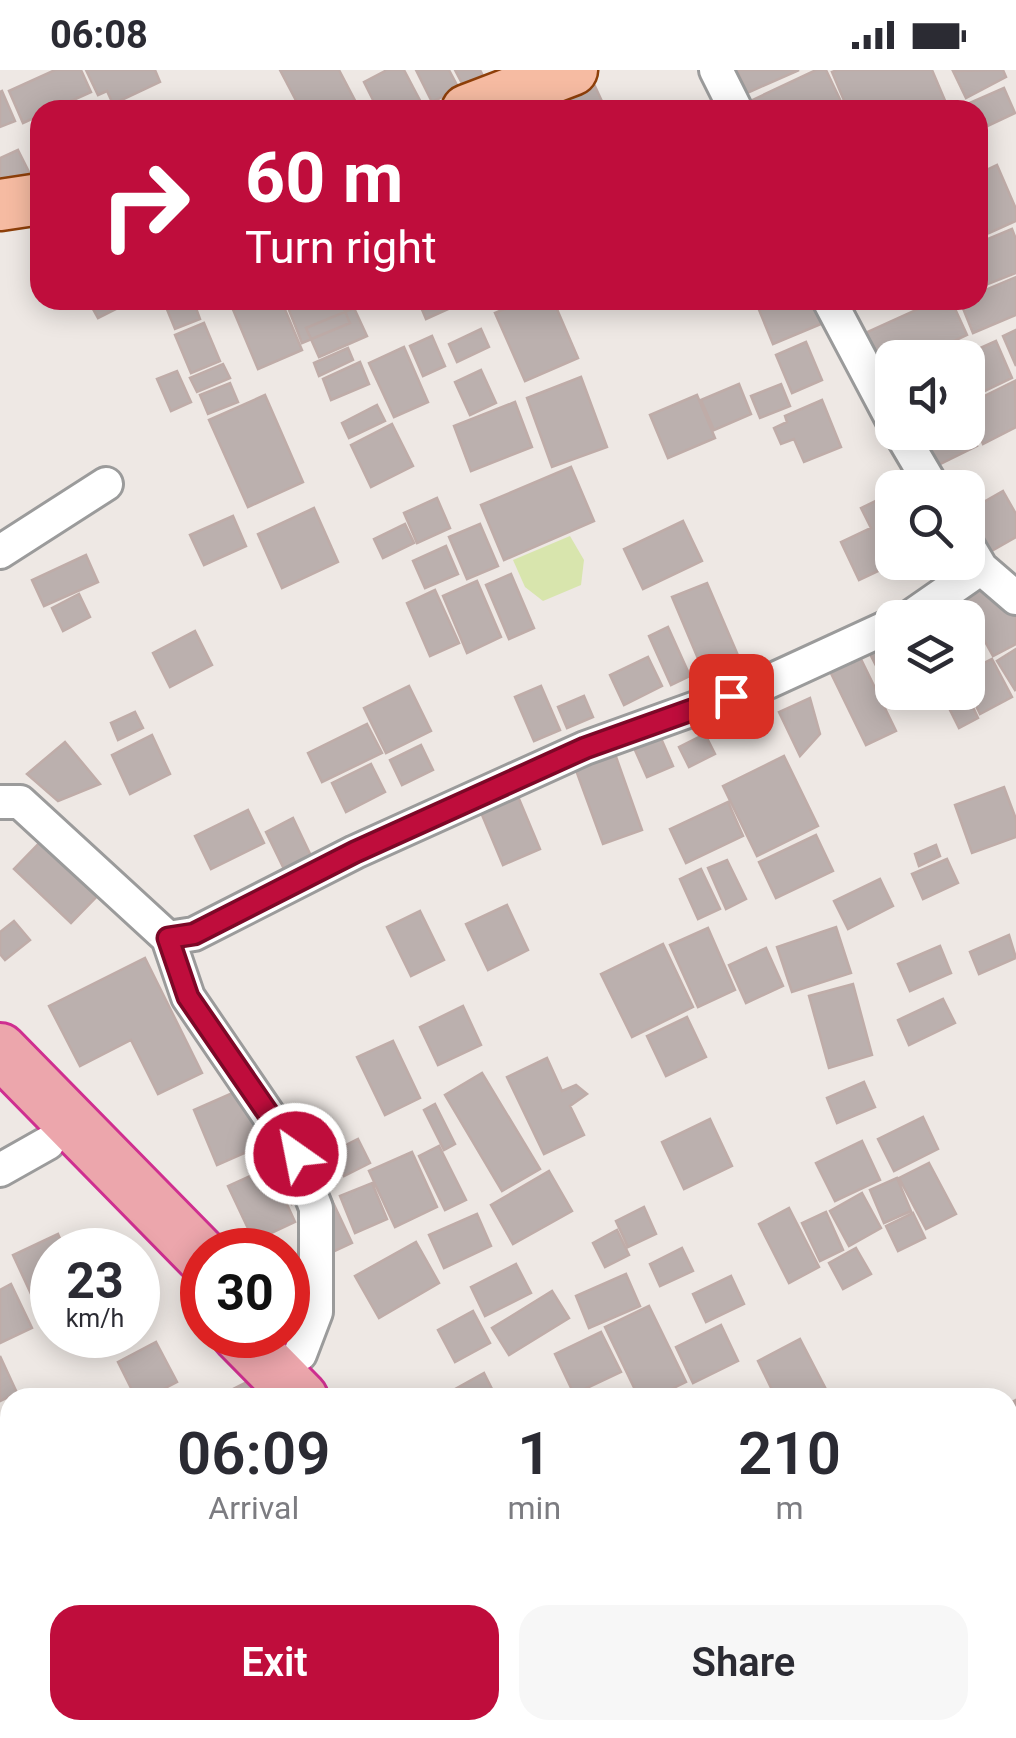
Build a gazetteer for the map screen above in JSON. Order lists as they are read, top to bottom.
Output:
{
  "page": {
    "status": "06:08",
    "turn": ["60 m", "Turn right"],
    "speed": "23 km/h",
    "limit": "30",
    "eta": [
      "06:09",
      "Arrival",
      "1",
      "min",
      "210",
      "m"
    ],
    "buttons": ["Exit", "Share"]
  }
}
